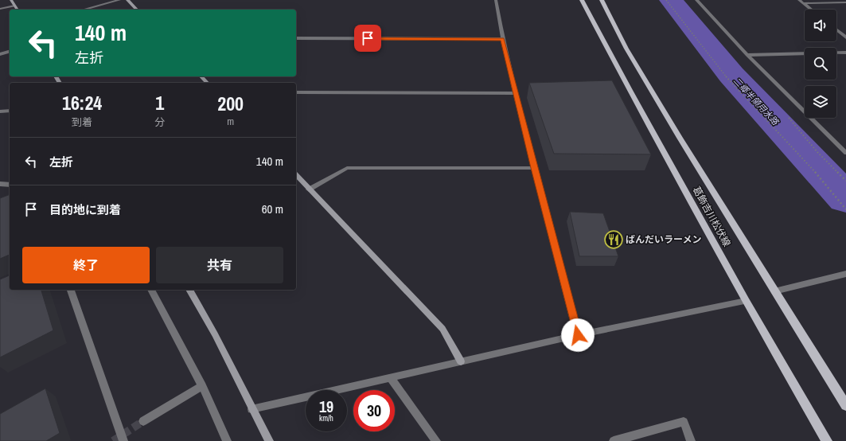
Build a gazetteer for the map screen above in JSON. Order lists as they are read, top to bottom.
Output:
{
  "streets": {
    "main road": ["葛飾吉川松伏線"]
  },
  "water": ["二郷半領用水路"],
  "places": {
    "restaurant": ["ばんだいラーメン"]
  },
  "page": {
    "turn": ["140 m", "左折"],
    "eta": [
      "16:24",
      "到着",
      "1",
      "分",
      "200",
      "m"
    ],
    "list": [
      {
        "name": "左折",
        "value": "140 m"
      },
      {
        "name": "目的地に到着",
        "value": "60 m"
      }
    ],
    "buttons": ["終了", "共有"],
    "speed": "19 km/h",
    "limit": "30"
  }
}
